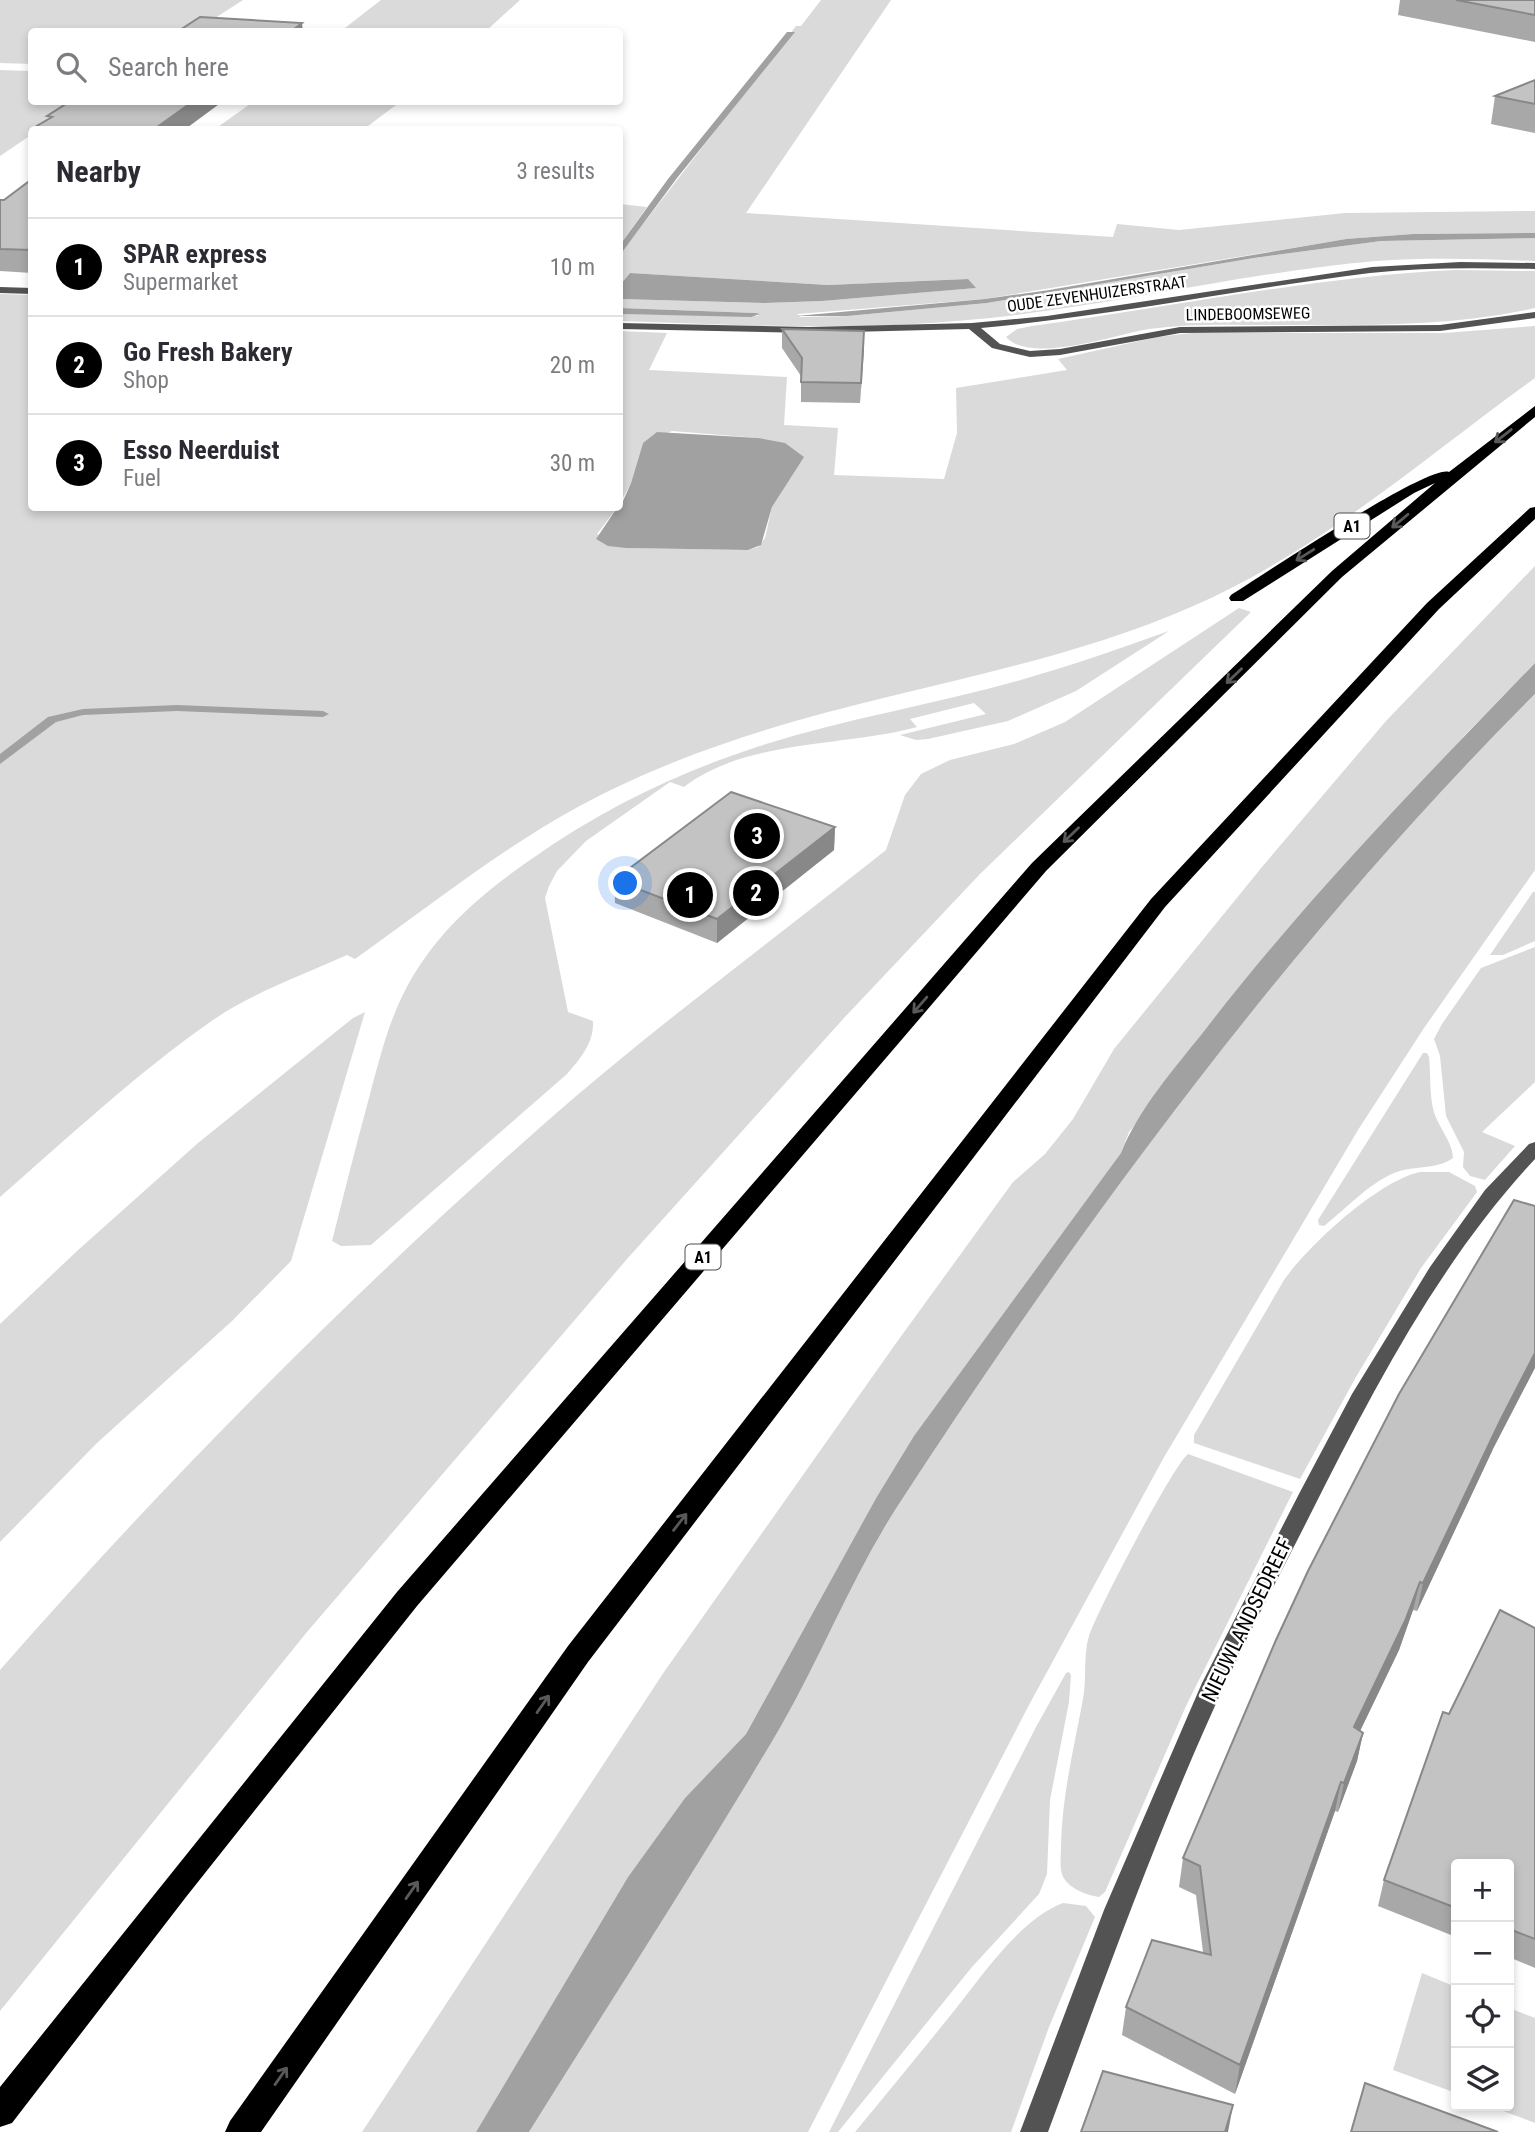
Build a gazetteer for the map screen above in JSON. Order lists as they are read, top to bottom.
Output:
{
  "streets": {
    "highway": ["A1"],
    "street": ["OUDE ZEVENHUIZERSTRAAT", "LINDEBOOMSEWEG", "NIEUWLANDSEDREEF"]
  },
  "crossings": [
    ["OUDE ZEVENHUIZERSTRAAT", "LINDEBOOMSEWEG"]
  ],
  "page": {
    "search": "Search here",
    "heading": ["Nearby", "3 results"],
    "list": [
      {
        "mark": "1",
        "name": "SPAR express",
        "note": "Supermarket",
        "value": "10 m"
      },
      {
        "mark": "2",
        "name": "Go Fresh Bakery",
        "note": "Shop",
        "value": "20 m"
      },
      {
        "mark": "3",
        "name": "Esso Neerduist",
        "note": "Fuel",
        "value": "30 m"
      }
    ],
    "pins": ["3", "2", "1"],
    "map_buttons": ["+", "−"]
  }
}
